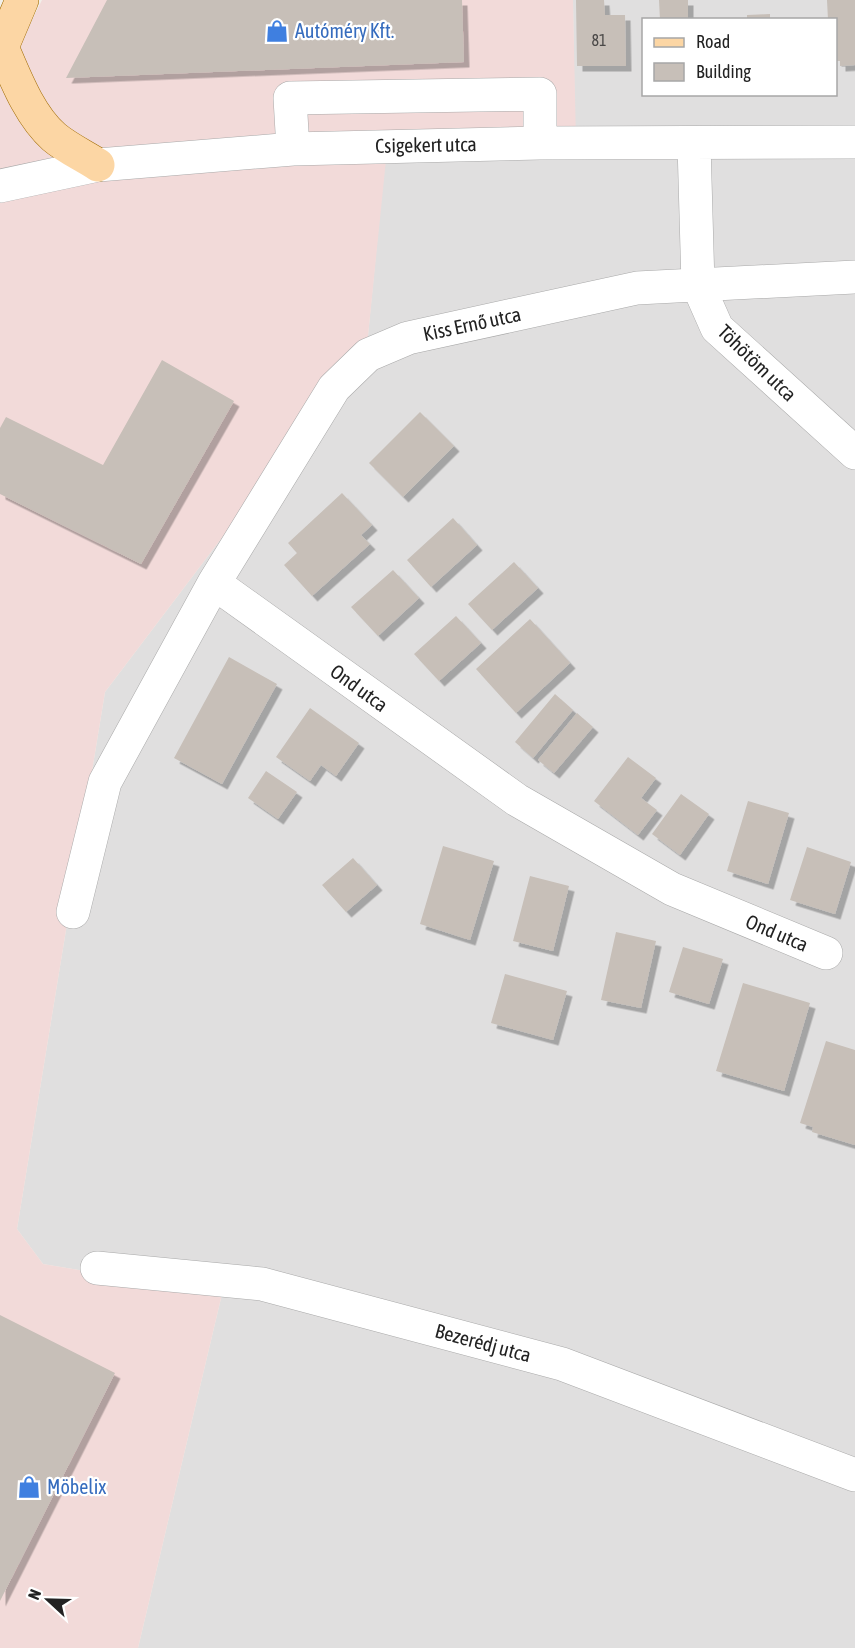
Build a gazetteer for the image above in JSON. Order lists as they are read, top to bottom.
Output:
{
  "streets": {
    "street": [
      "Csigekert utca",
      "Kiss Ernő utca",
      "Töhötöm utca",
      "Ond utca",
      "Bezerédj utca"
    ]
  },
  "crossings": [
    ["Csigekert utca", "Töhötöm utca"],
    ["Kiss Ernő utca", "Töhötöm utca"],
    ["Kiss Ernő utca", "Ond utca"]
  ],
  "places": {
    "shop": ["Autóméry Kft.", "Möbelix"]
  },
  "house_numbers": ["81"],
  "legend": ["Road", "Building"],
  "north": "left"
}
